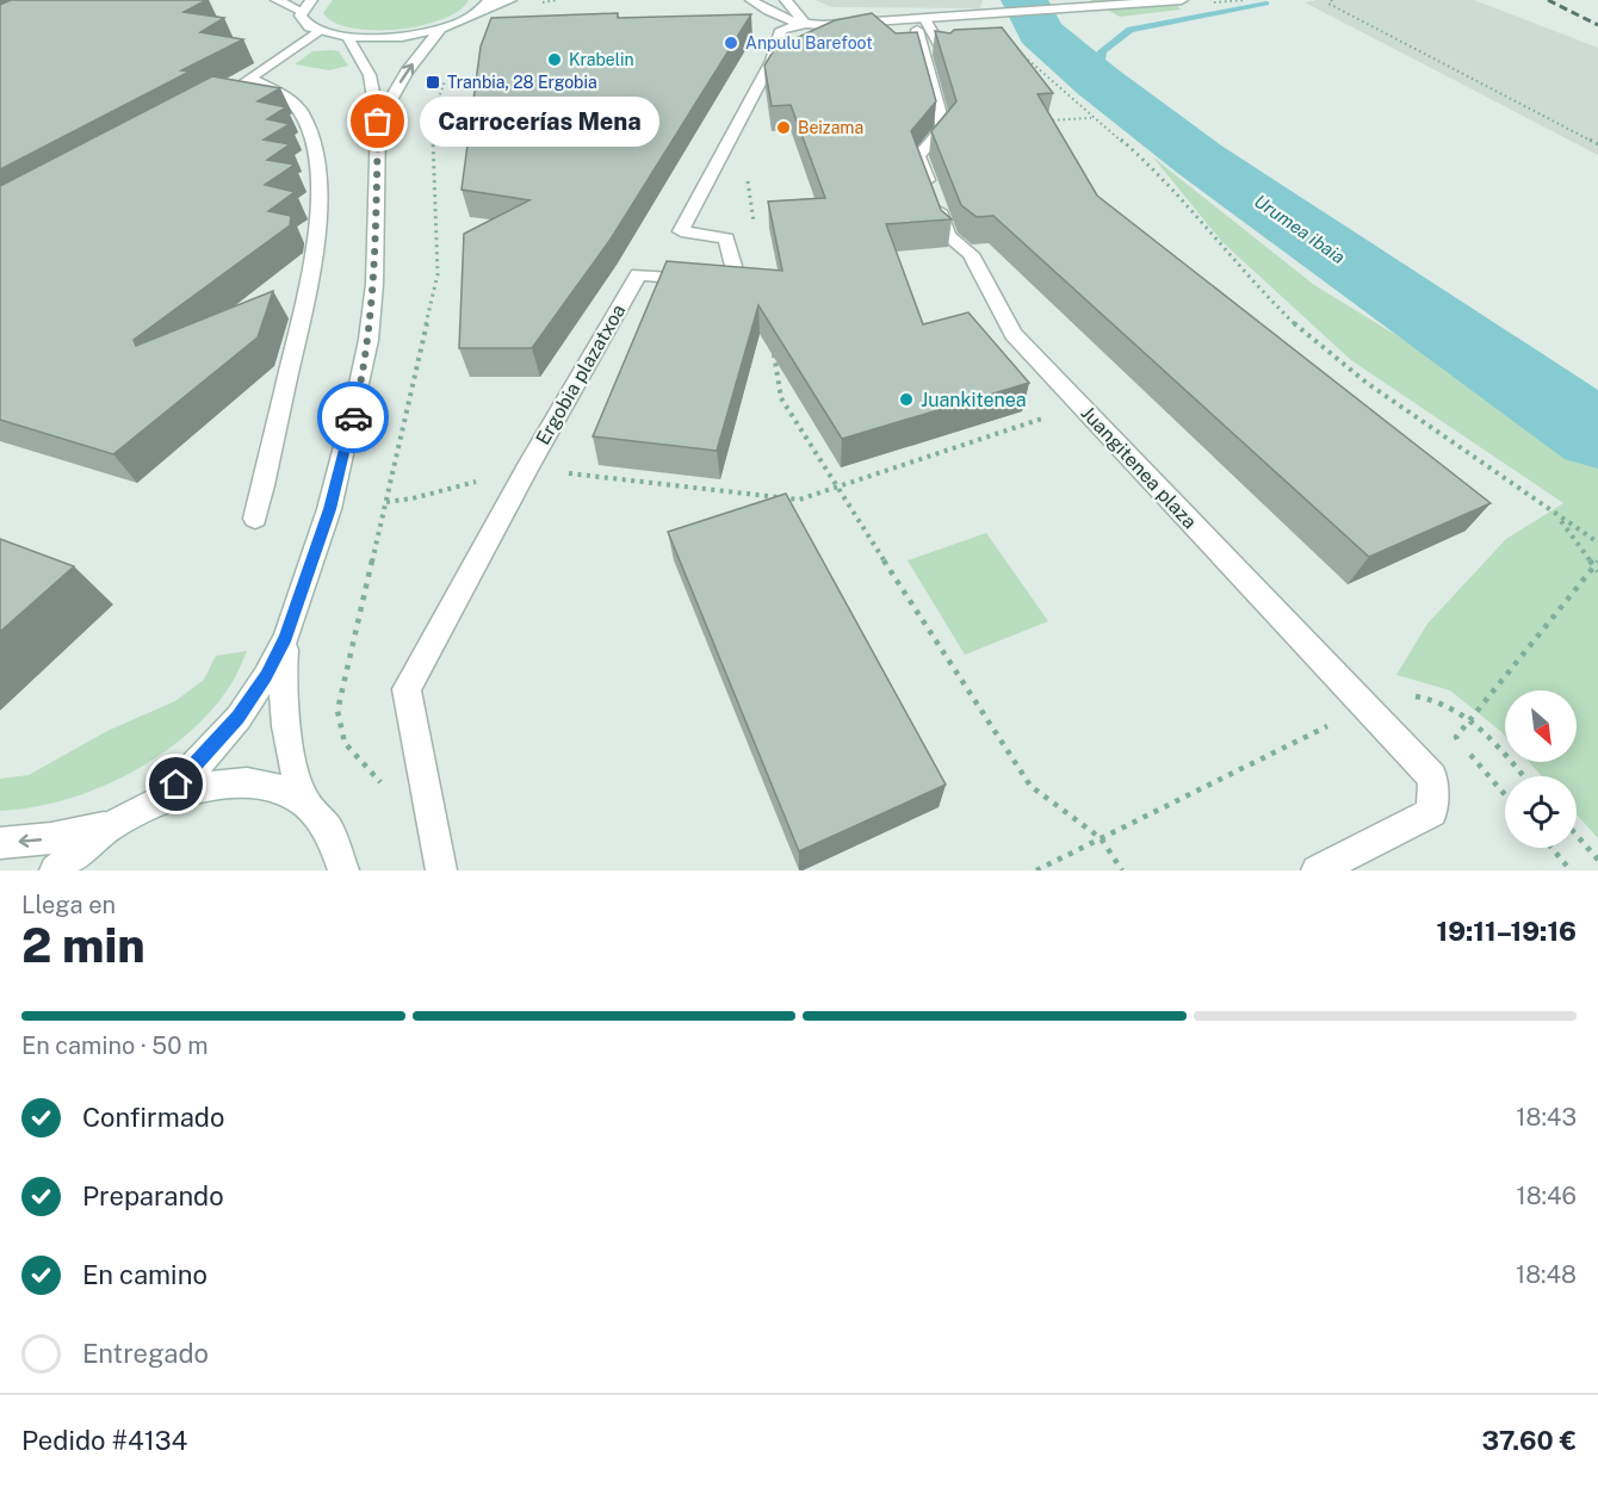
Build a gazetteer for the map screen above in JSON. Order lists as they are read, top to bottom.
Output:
{
  "streets": {
    "street": ["Ergobia plazatxoa", "Juangitenea plaza"]
  },
  "water": ["Urumea ibaia"],
  "places": {
    "other": [
      "Anpulu Barefoot",
      "Krabelin",
      "Carrocerías Mena",
      "Beizama",
      "Juankitenea"
    ],
    "transit": ["Tranbia, 28 Ergobia"]
  },
  "north": "bottom right",
  "page": {
    "bubble": "Carrocerías Mena",
    "heading": ["2 min", "Llega en", "19:11–19:16"],
    "panel": ["Pedido #4134", "37.60 €"],
    "bar": "En camino · 50 m",
    "list": [
      ["Confirmado", "18:43"],
      ["Preparando", "18:46"],
      ["En camino", "18:48"],
      "Entregado"
    ]
  }
}
